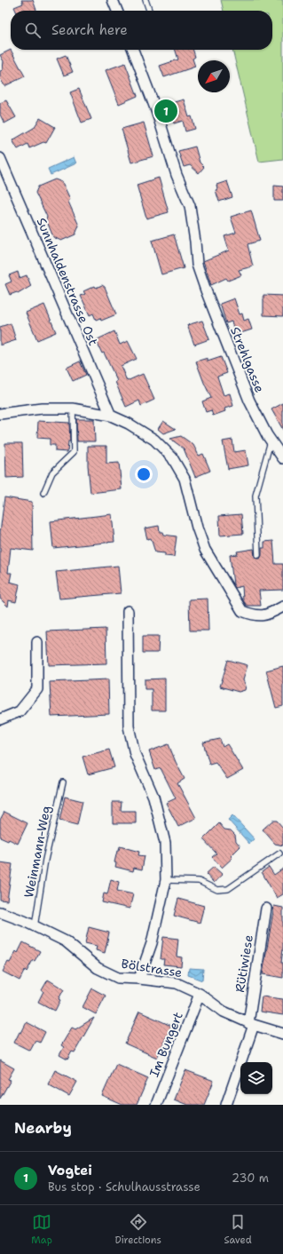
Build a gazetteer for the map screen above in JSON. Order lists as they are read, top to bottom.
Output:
{
  "streets": {
    "street": [
      "Sunnhaldenstrasse Ost",
      "Strehlgasse",
      "Rütiwiese",
      "Bölstrasse",
      "Im Bungert"
    ],
    "lane": ["Weinmann-Weg"]
  },
  "crossings": [
    ["Weinmann-Weg", "Bölstrasse"],
    ["Rütiwiese", "Bölstrasse"],
    ["Bölstrasse", "Im Bungert"]
  ],
  "north": "bottom left",
  "page": {
    "search": "Search here",
    "pins": "1",
    "heading": "Nearby",
    "list": [
      {
        "mark": "1",
        "name": "Vogtei",
        "note": "Bus stop · Schulhausstrasse",
        "value": "230 m"
      }
    ],
    "nav": ["Map", "Directions", "Saved"]
  }
}
